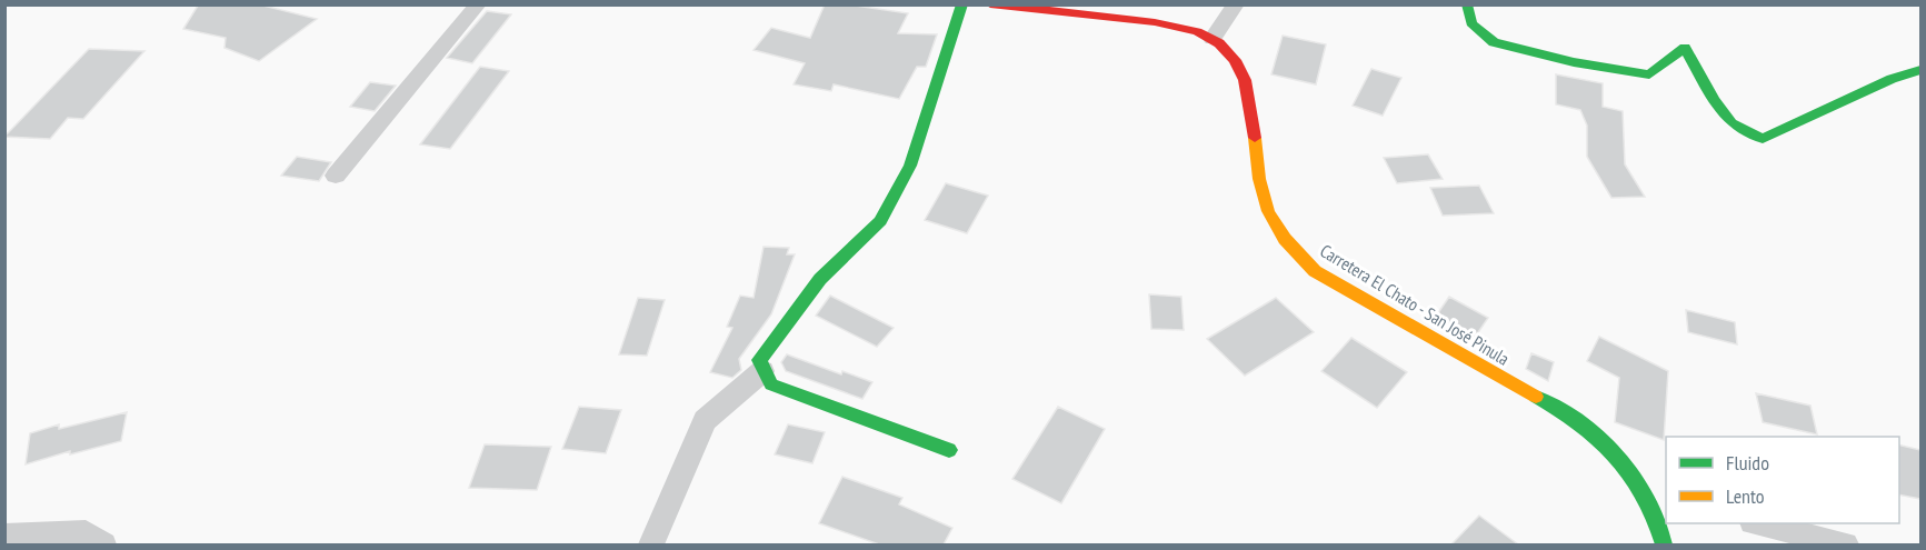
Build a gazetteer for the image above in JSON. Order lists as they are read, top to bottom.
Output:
{
  "streets": {
    "street": ["Carretera El Chato - San José Pinula"]
  },
  "legend": ["Fluido", "Lento"]
}
